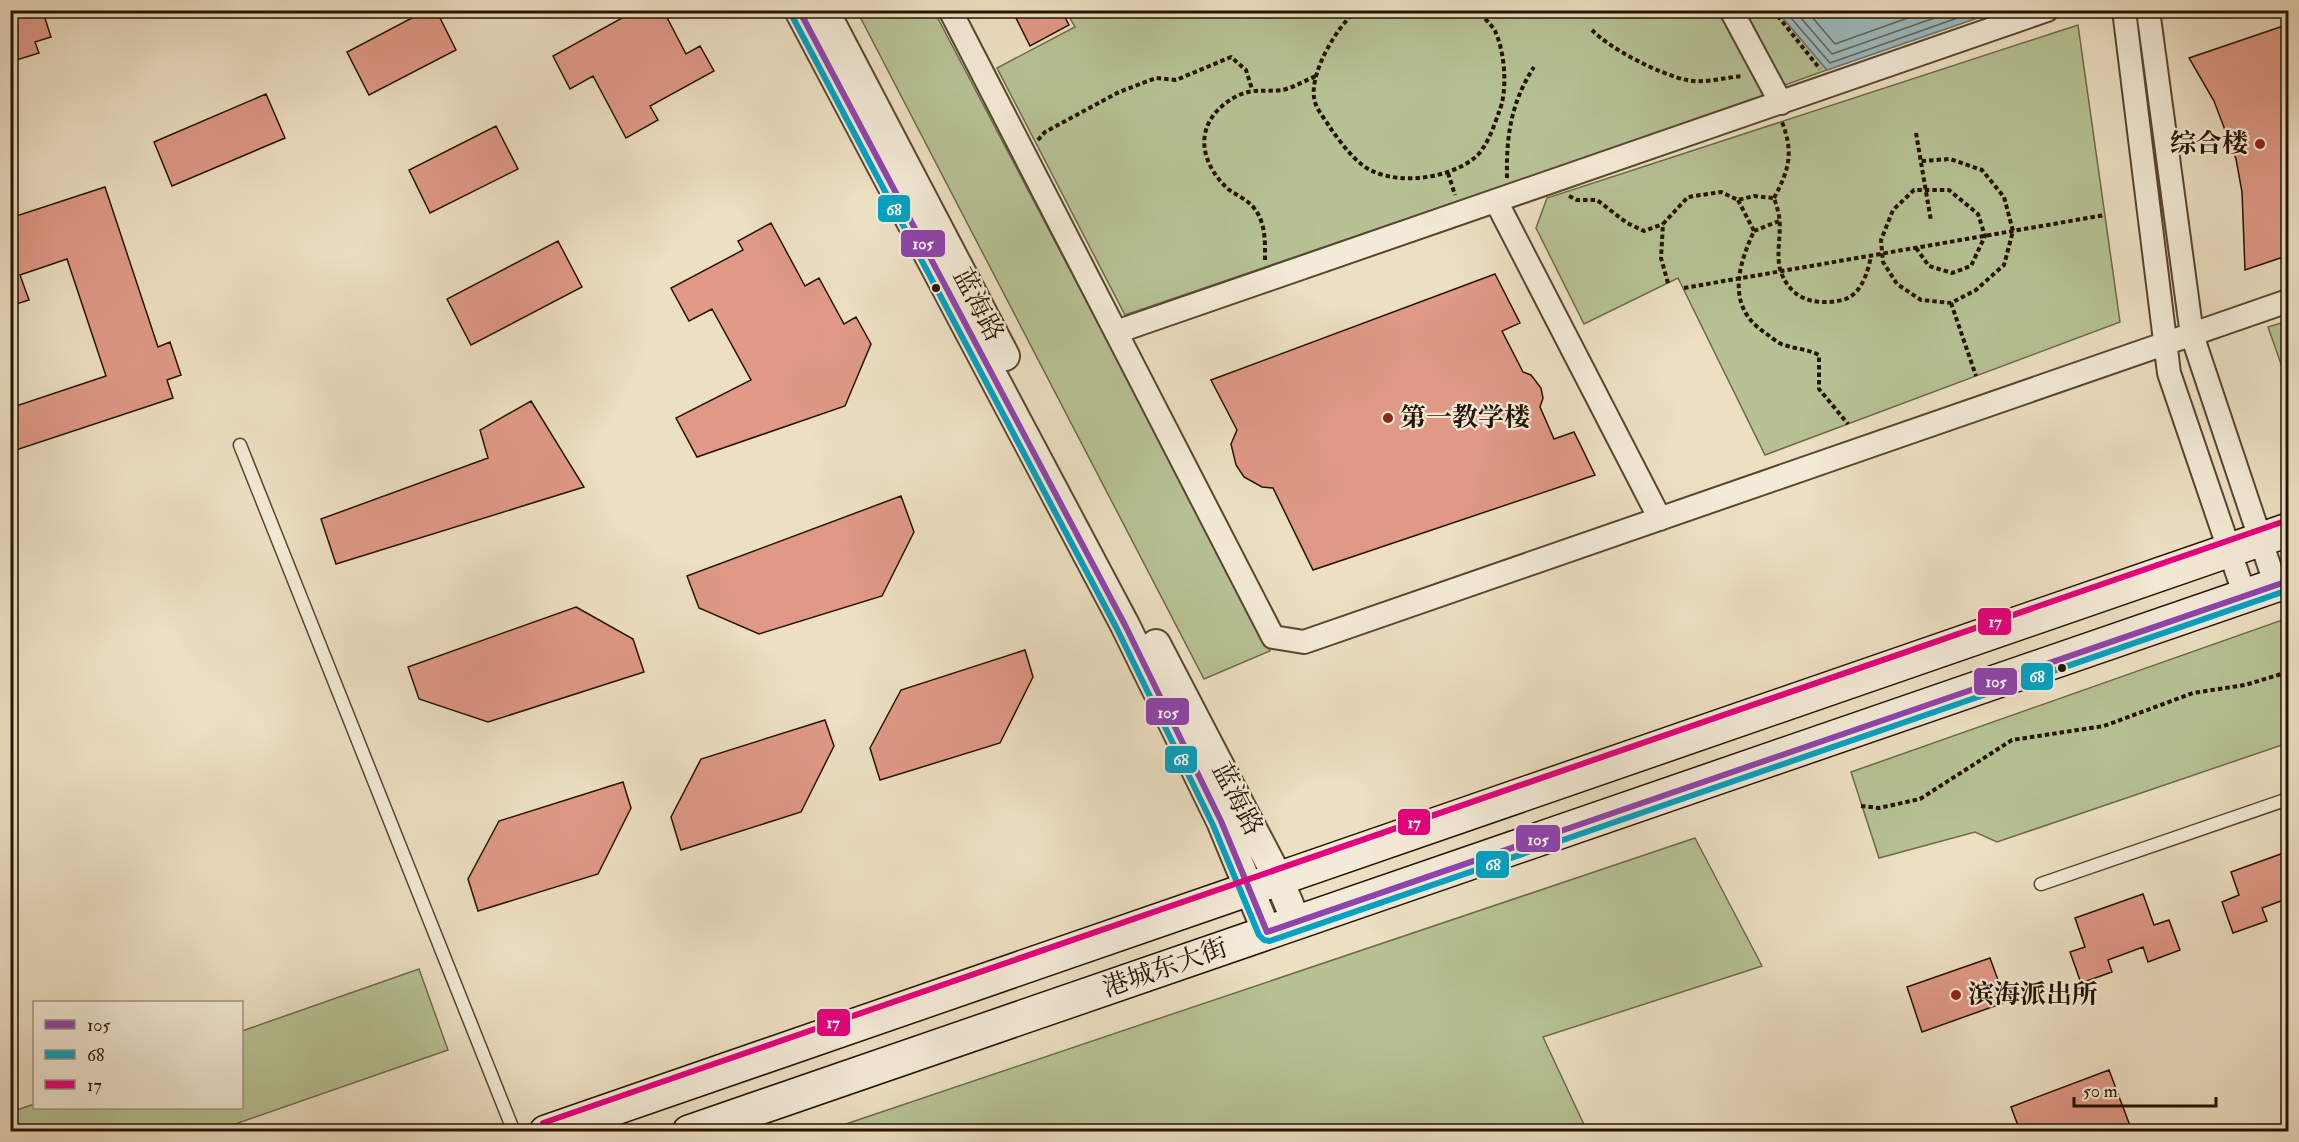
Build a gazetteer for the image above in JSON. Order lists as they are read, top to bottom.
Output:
{
  "streets": {
    "main road": ["港城东大街"],
    "street": ["蓝海路"]
  },
  "crossings": [
    ["蓝海路", "港城东大街"]
  ],
  "places": ["综合楼", "第一教学楼", "滨海派出所"],
  "lines": ["transit line 105", "transit line 68", "transit line 17"],
  "legend": ["105", "68", "17"],
  "scale_bar": "50 m"
}
